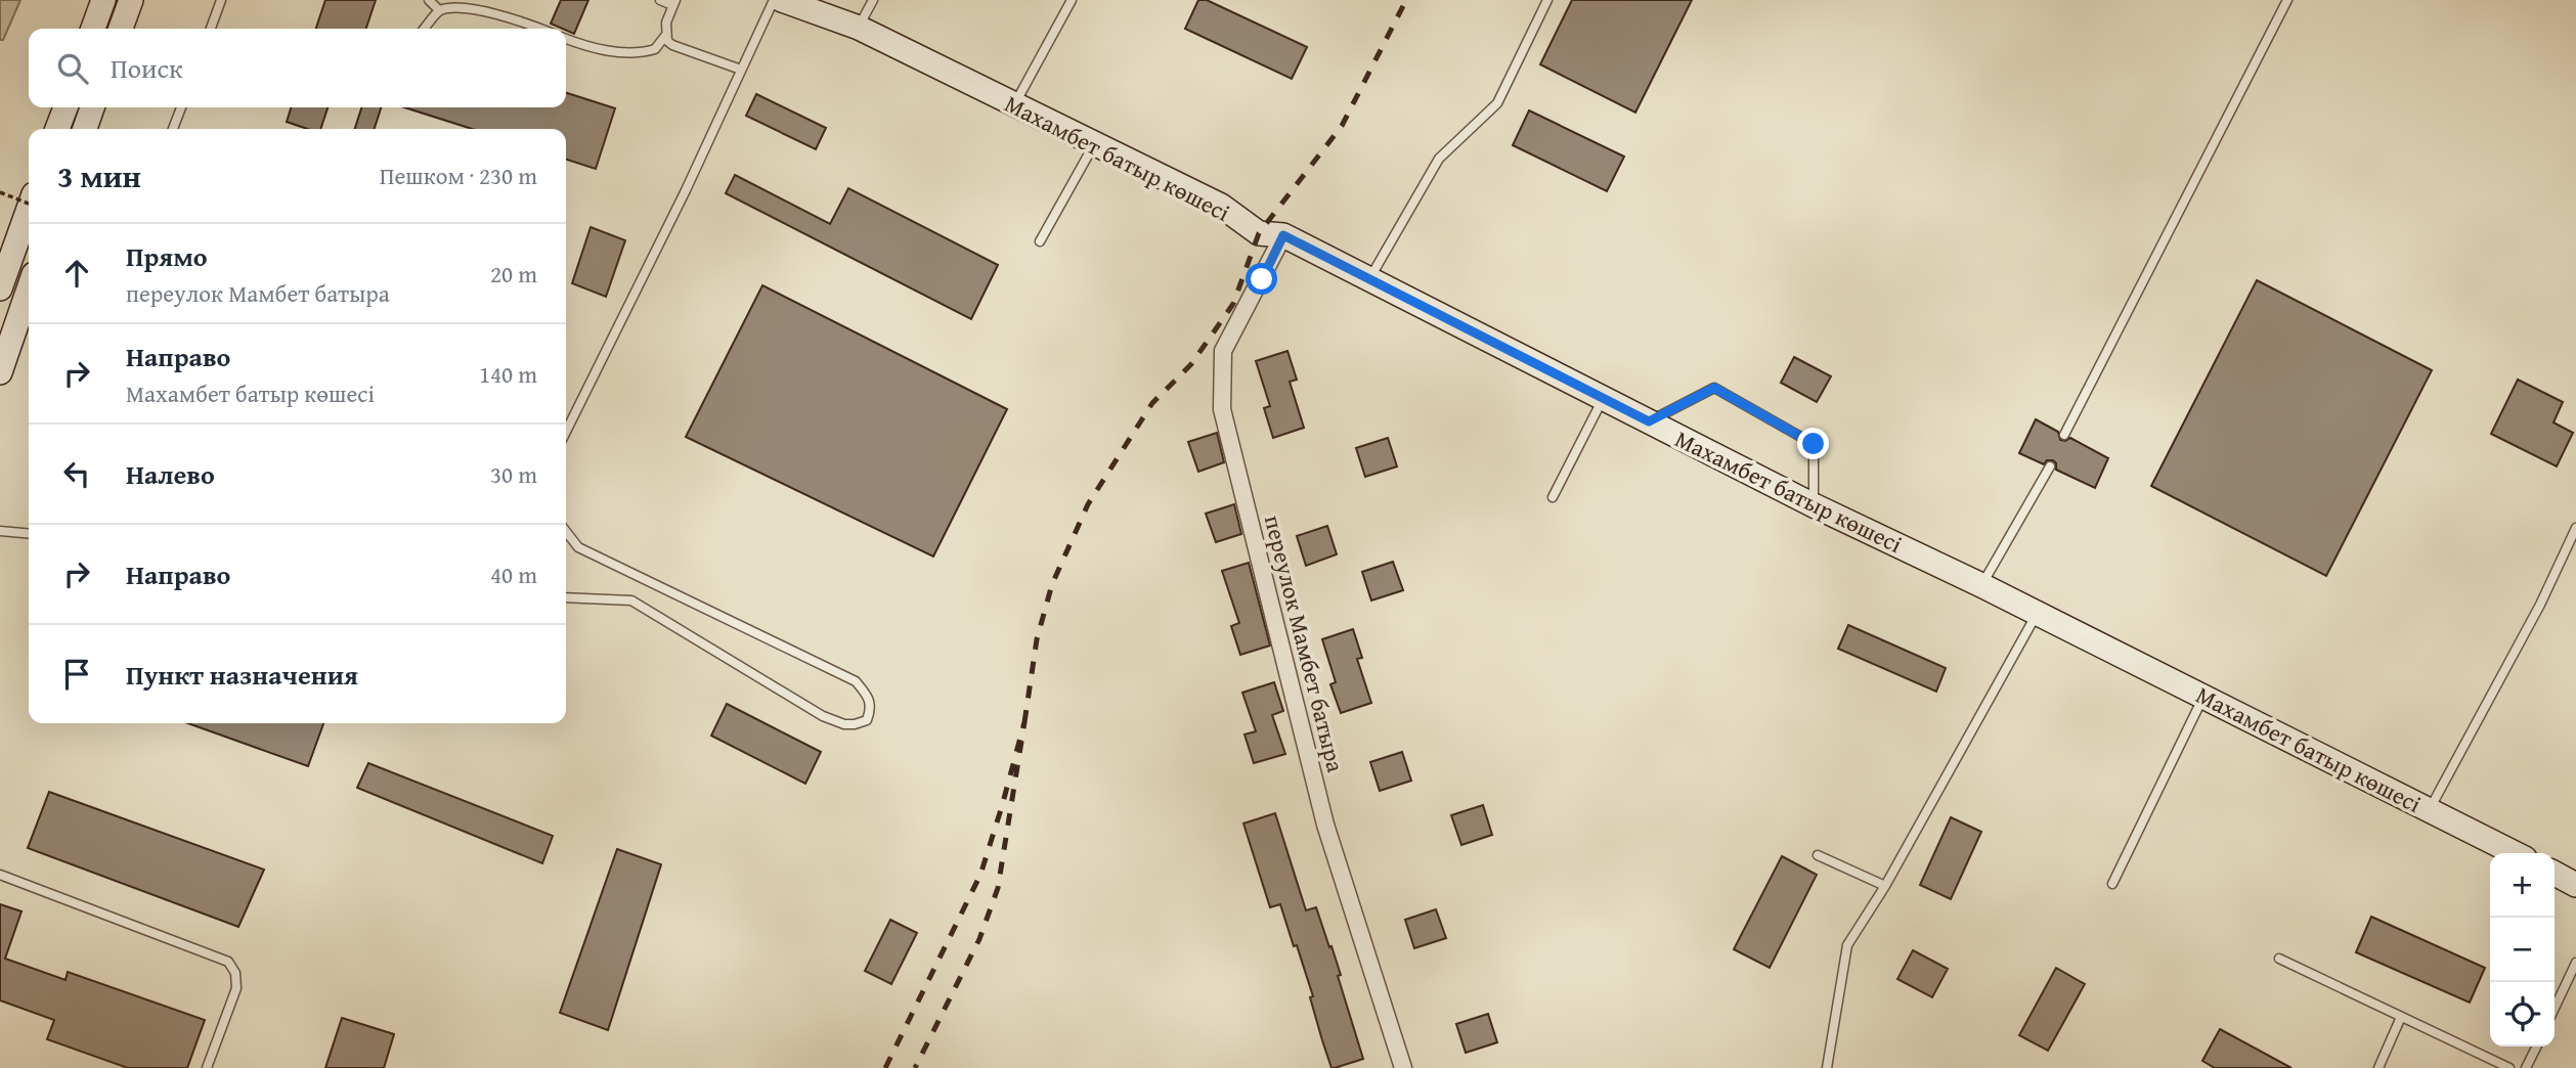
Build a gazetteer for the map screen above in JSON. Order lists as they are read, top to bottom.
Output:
{
  "streets": {
    "street": ["Махамбет батыр көшесі", "переулок Мамбет батыра"]
  },
  "crossings": [
    ["Махамбет батыр көшесі", "переулок Мамбет батыра"]
  ],
  "page": {
    "search": "Поиск",
    "heading": ["3 мин", "Пешком · 230 m"],
    "list": [
      ["Прямо", "переулок Мамбет батыра", "20 m"],
      ["Направо", "Махамбет батыр көшесі", "140 m"],
      ["Налево", "30 m"],
      ["Направо", "40 m"],
      "Пункт назначения"
    ],
    "map_buttons": ["+", "−"]
  }
}
